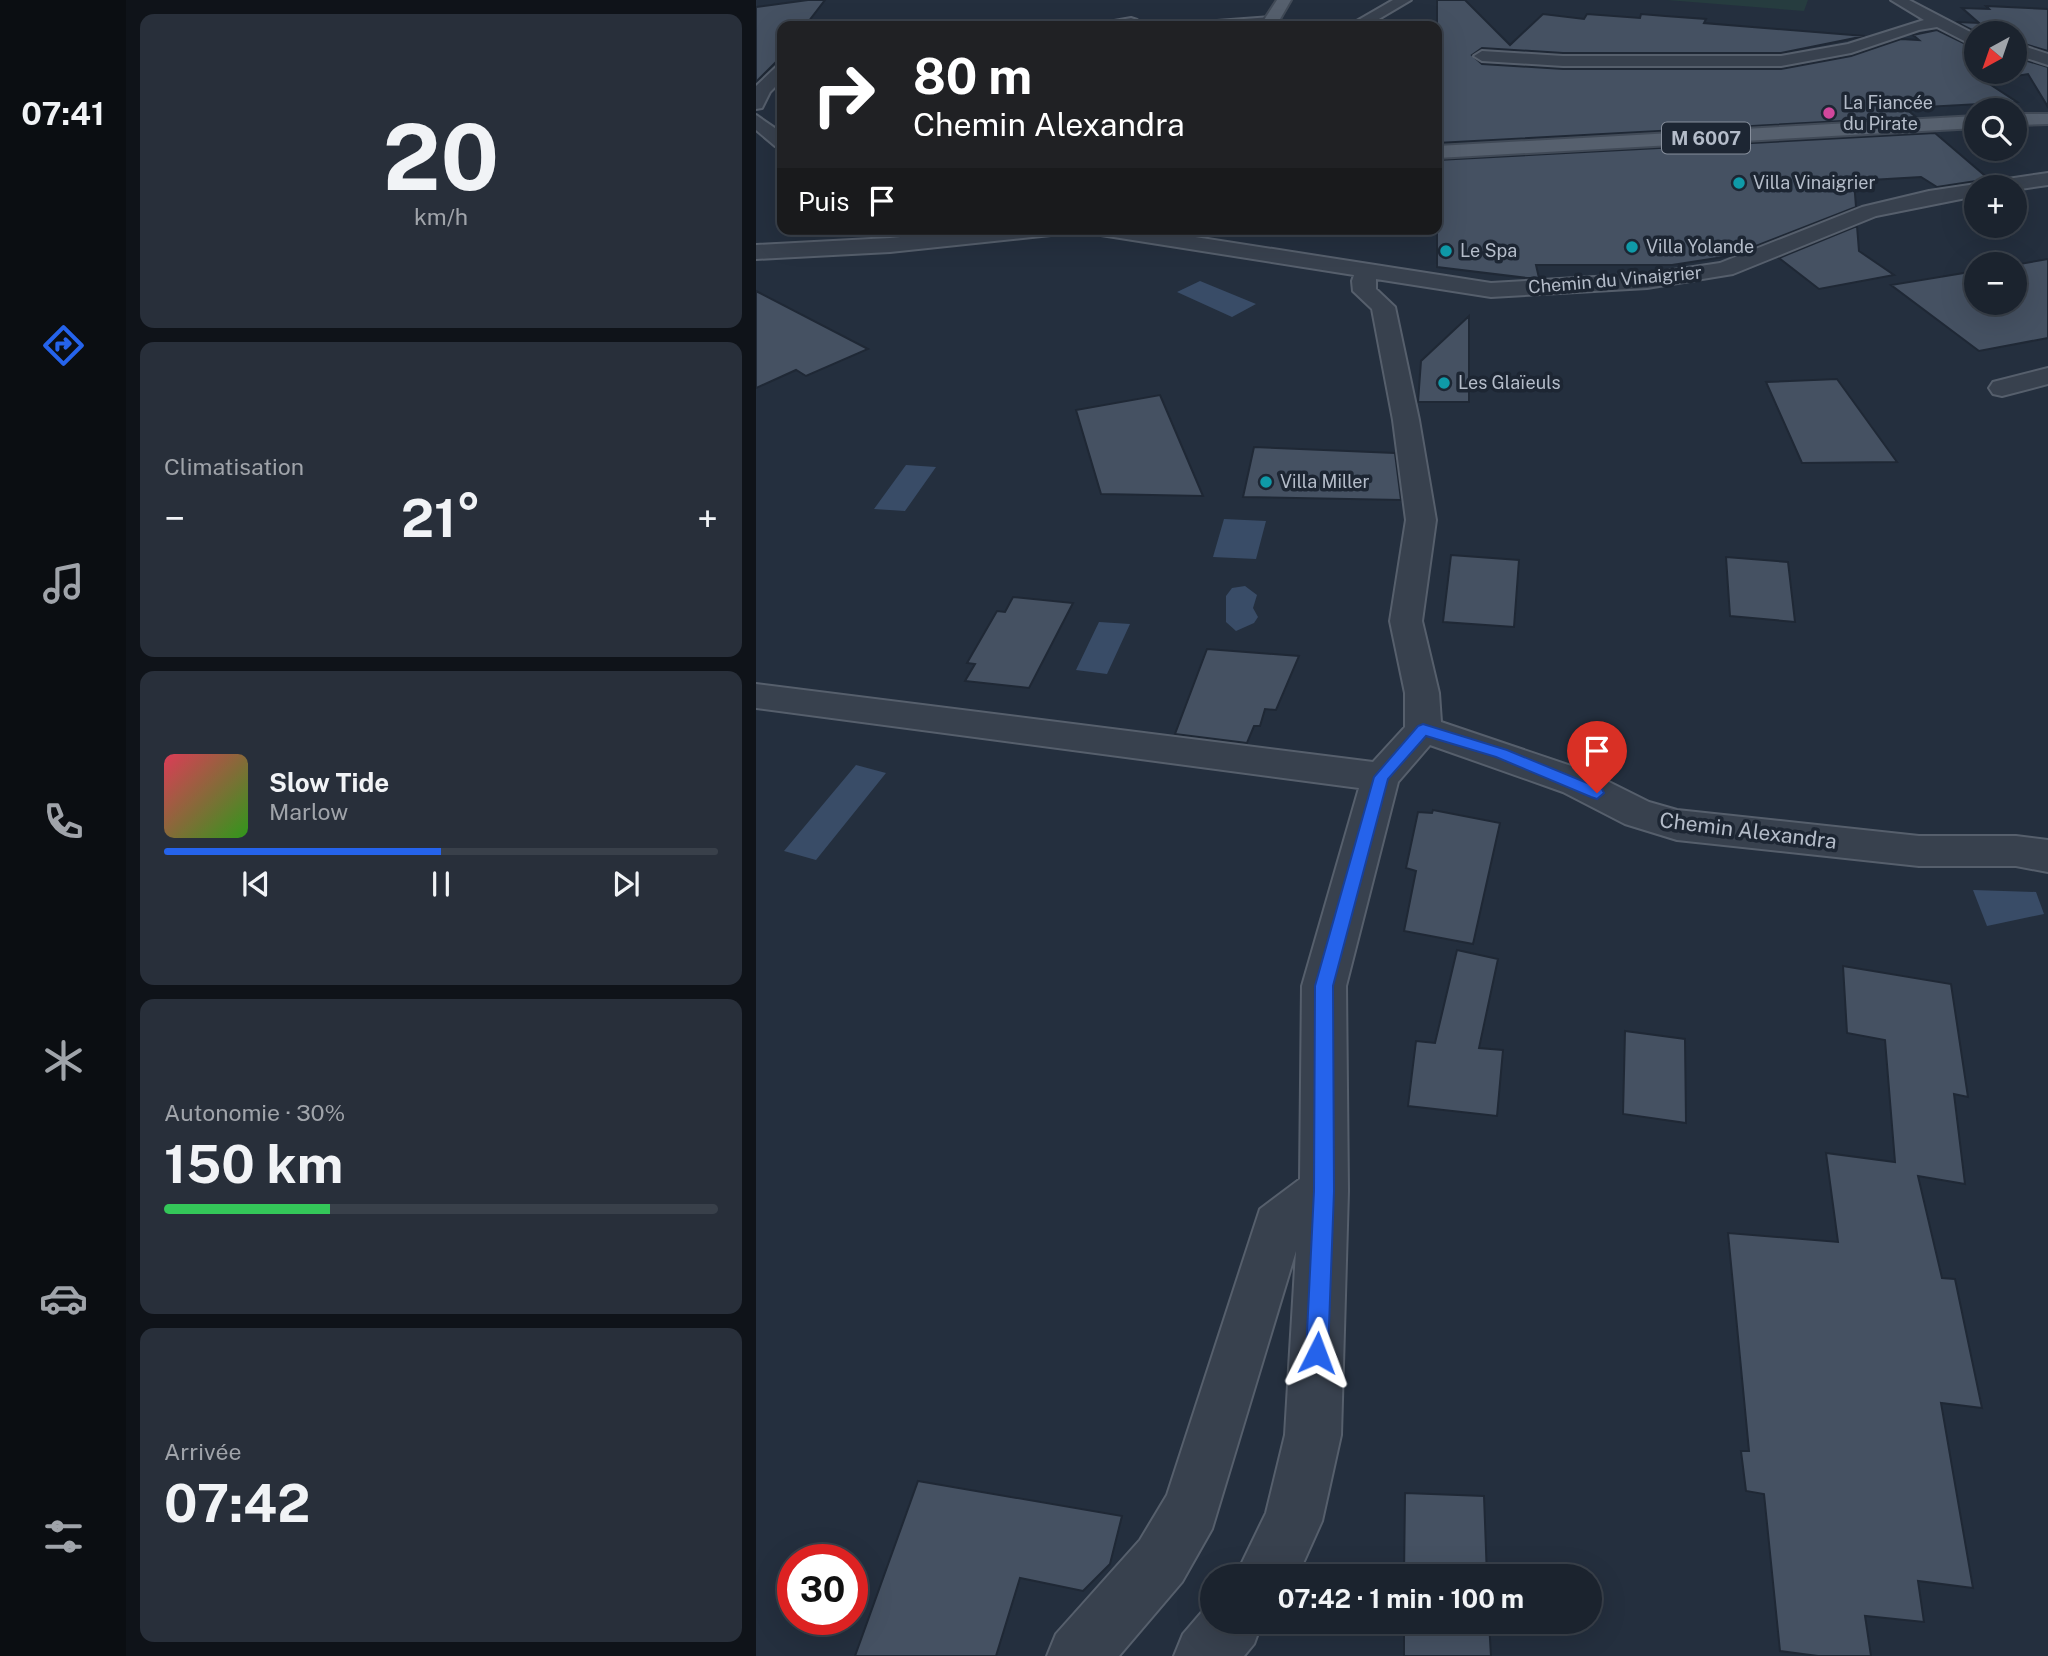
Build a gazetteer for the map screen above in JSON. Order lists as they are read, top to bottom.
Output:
{
  "streets": {
    "main road": ["M 6007"],
    "street": ["Chemin du Vinaigrier", "Chemin Alexandra"]
  },
  "places": [
    "La Fiancée du Pirate",
    "Villa Vinaigrier",
    "Villa Yolande",
    "Le Spa",
    "Les Glaïeuls",
    "Villa Miller"
  ],
  "north": "bottom left",
  "page": {
    "tabs": "07:41",
    "tile": [
      ["20", "km/h"],
      "Climatisation",
      ["Autonomie · 30%", "150 km"],
      ["Arrivée", "07:42"]
    ],
    "map_buttons": ["+", "−"],
    "turn": ["80 m", "Chemin Alexandra"],
    "then": "Puis",
    "heat": ["−", "21°", "+"],
    "song": ["Slow Tide", "Marlow"],
    "limit": "30",
    "trip": "07:42 · 1 min · 100 m"
  }
}
